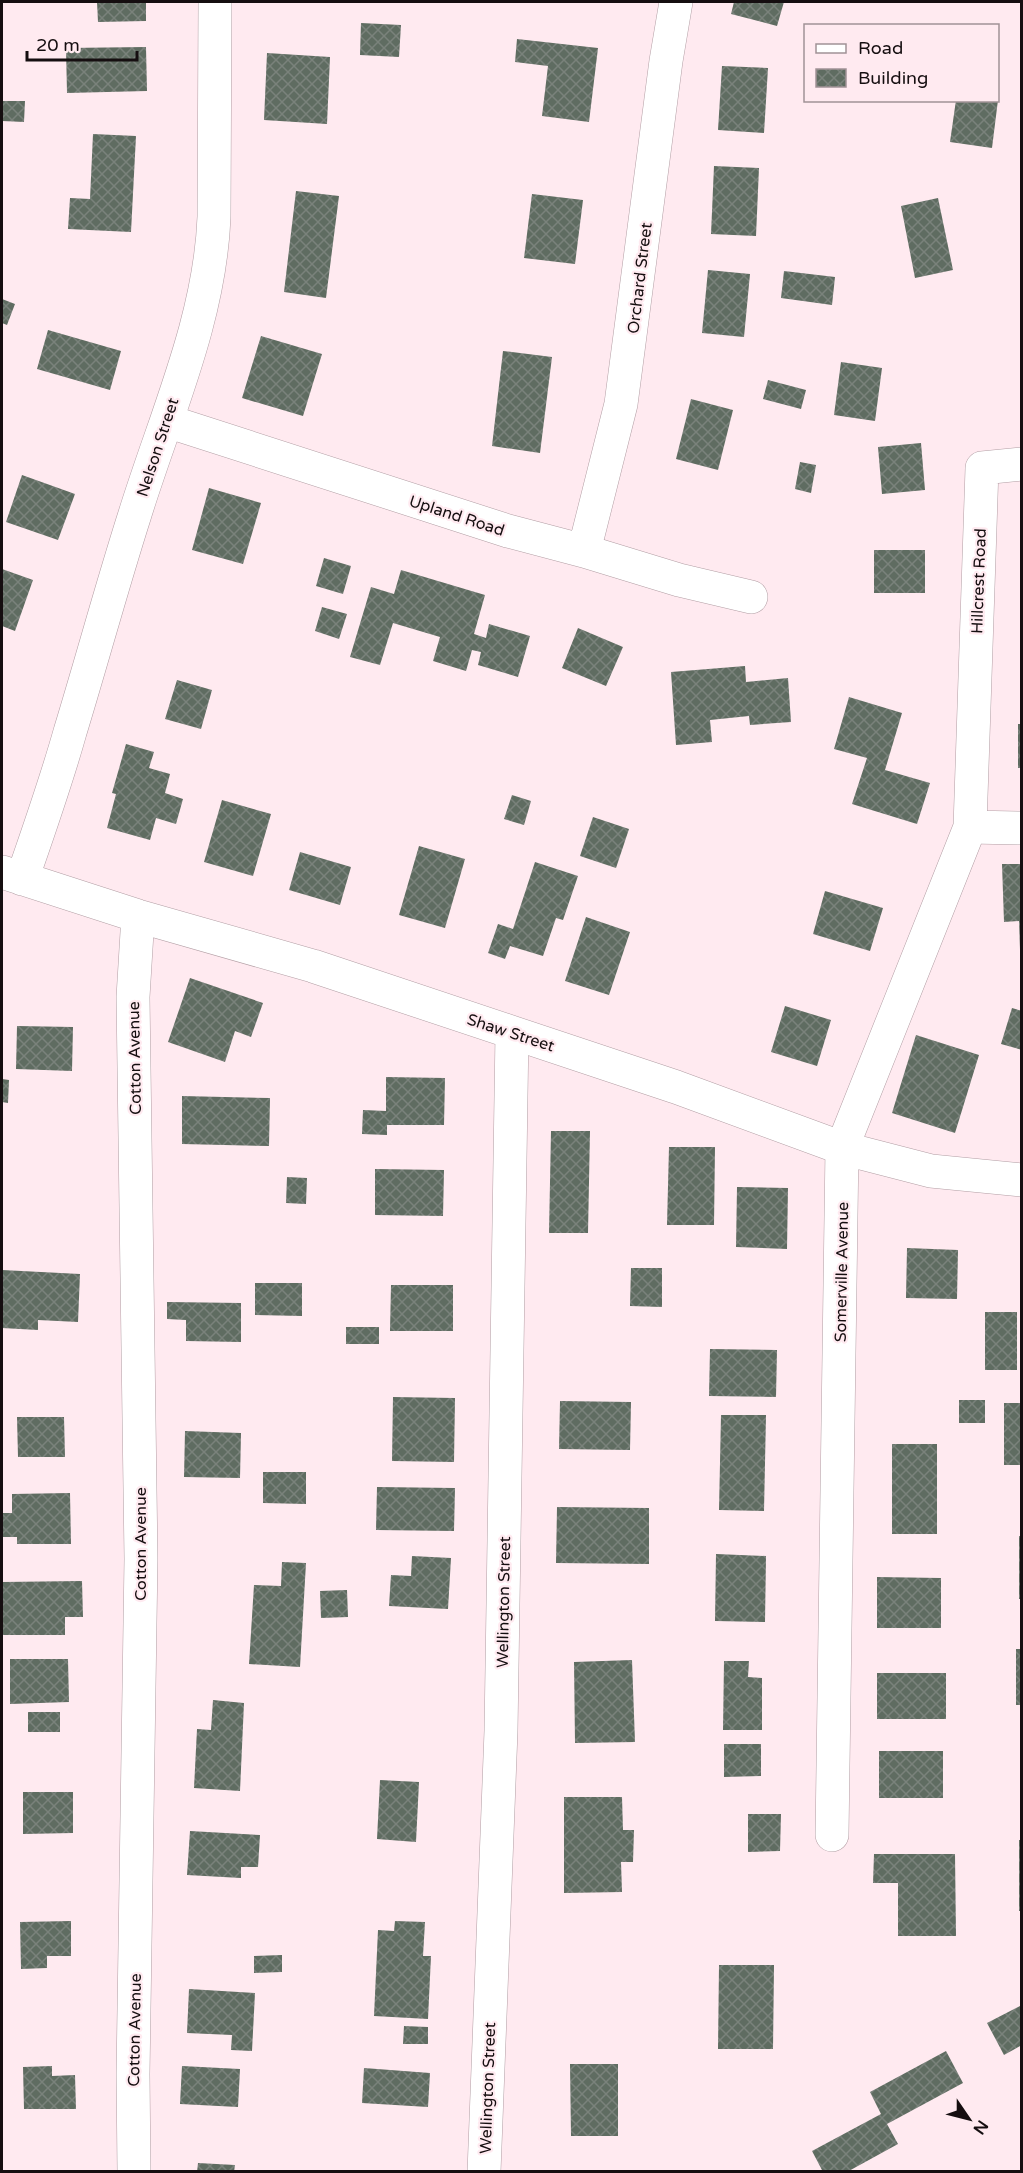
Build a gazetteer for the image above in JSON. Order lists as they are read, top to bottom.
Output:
{
  "streets": {
    "street": [
      "Orchard Street",
      "Nelson Street",
      "Upland Road",
      "Hillcrest Road",
      "Shaw Street",
      "Cotton Avenue",
      "Somerville Avenue",
      "Wellington Street"
    ]
  },
  "crossings": [
    ["Orchard Street", "Upland Road"],
    ["Nelson Street", "Upland Road"],
    ["Nelson Street", "Shaw Street"],
    ["Hillcrest Road", "Somerville Avenue"],
    ["Shaw Street", "Cotton Avenue"],
    ["Shaw Street", "Somerville Avenue"],
    ["Shaw Street", "Wellington Street"]
  ],
  "legend": ["Road", "Building"],
  "scale_bar": "20 m",
  "north": "bottom right"
}
